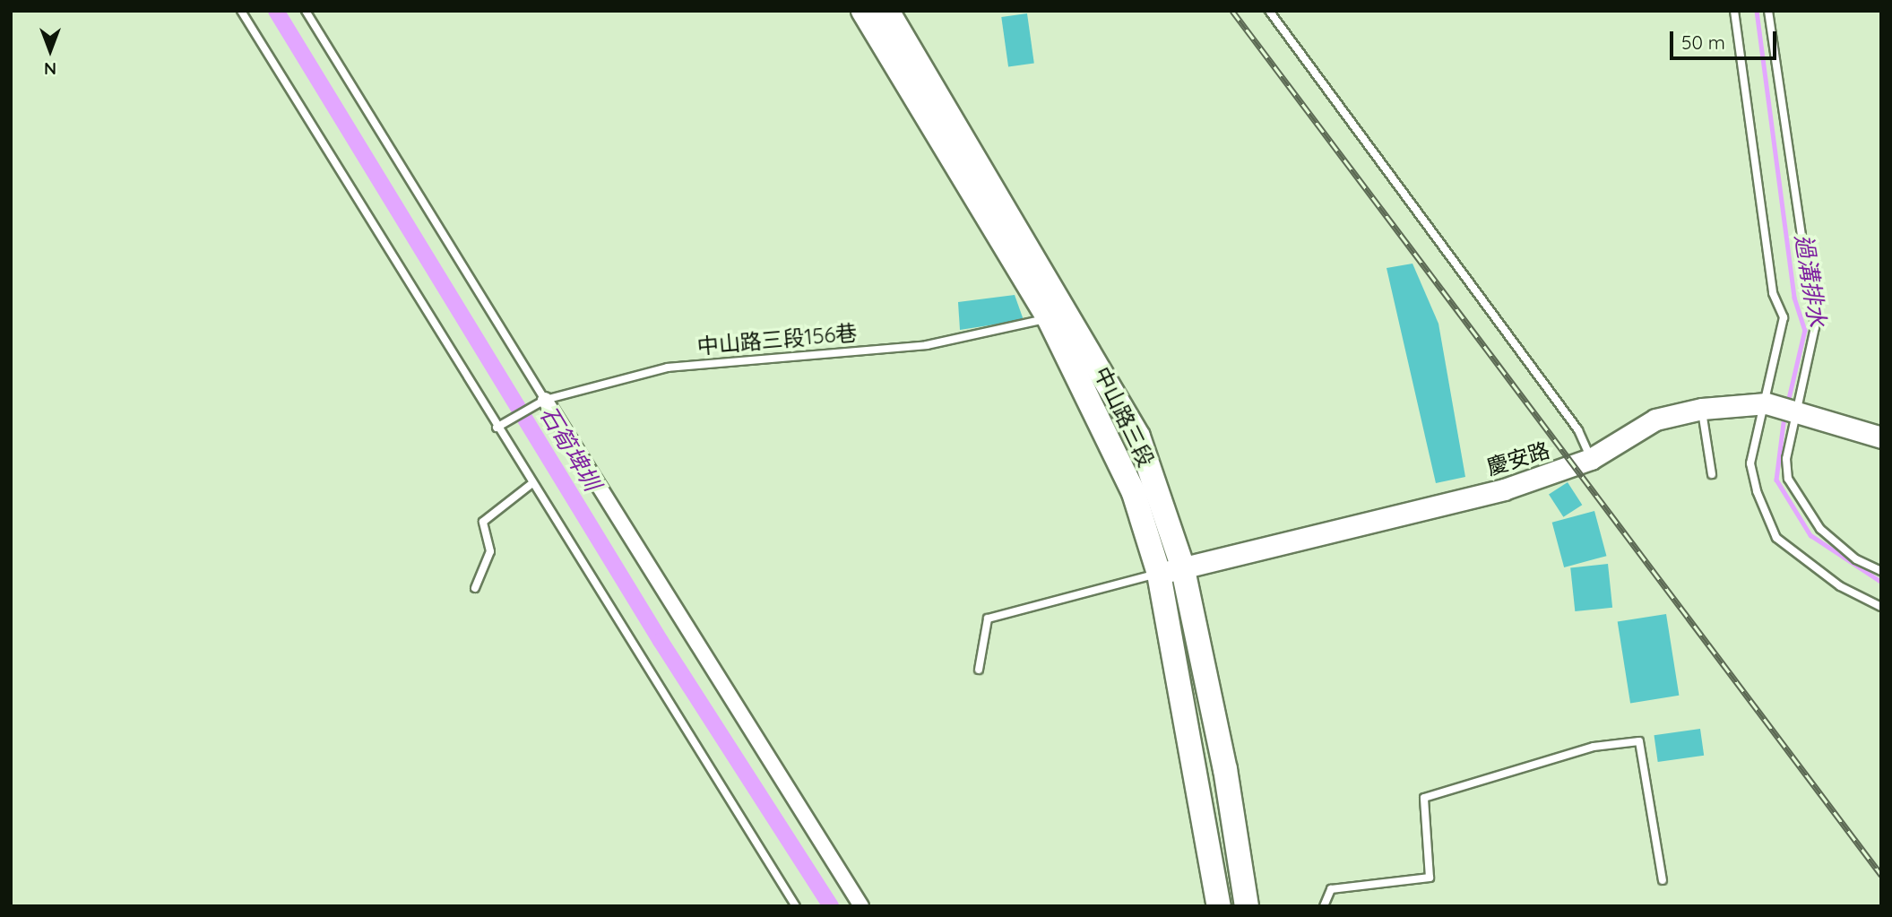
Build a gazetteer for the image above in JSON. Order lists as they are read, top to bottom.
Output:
{
  "streets": {
    "main road": ["中山路三段"],
    "street": ["慶安路"],
    "lane": ["中山路三段156巷"]
  },
  "crossings": [
    ["中山路三段156巷", "中山路三段"],
    ["中山路三段", "慶安路"]
  ],
  "water": ["過溝排水", "石筍埤圳"],
  "scale_bar": "50 m",
  "north": "bottom"
}
